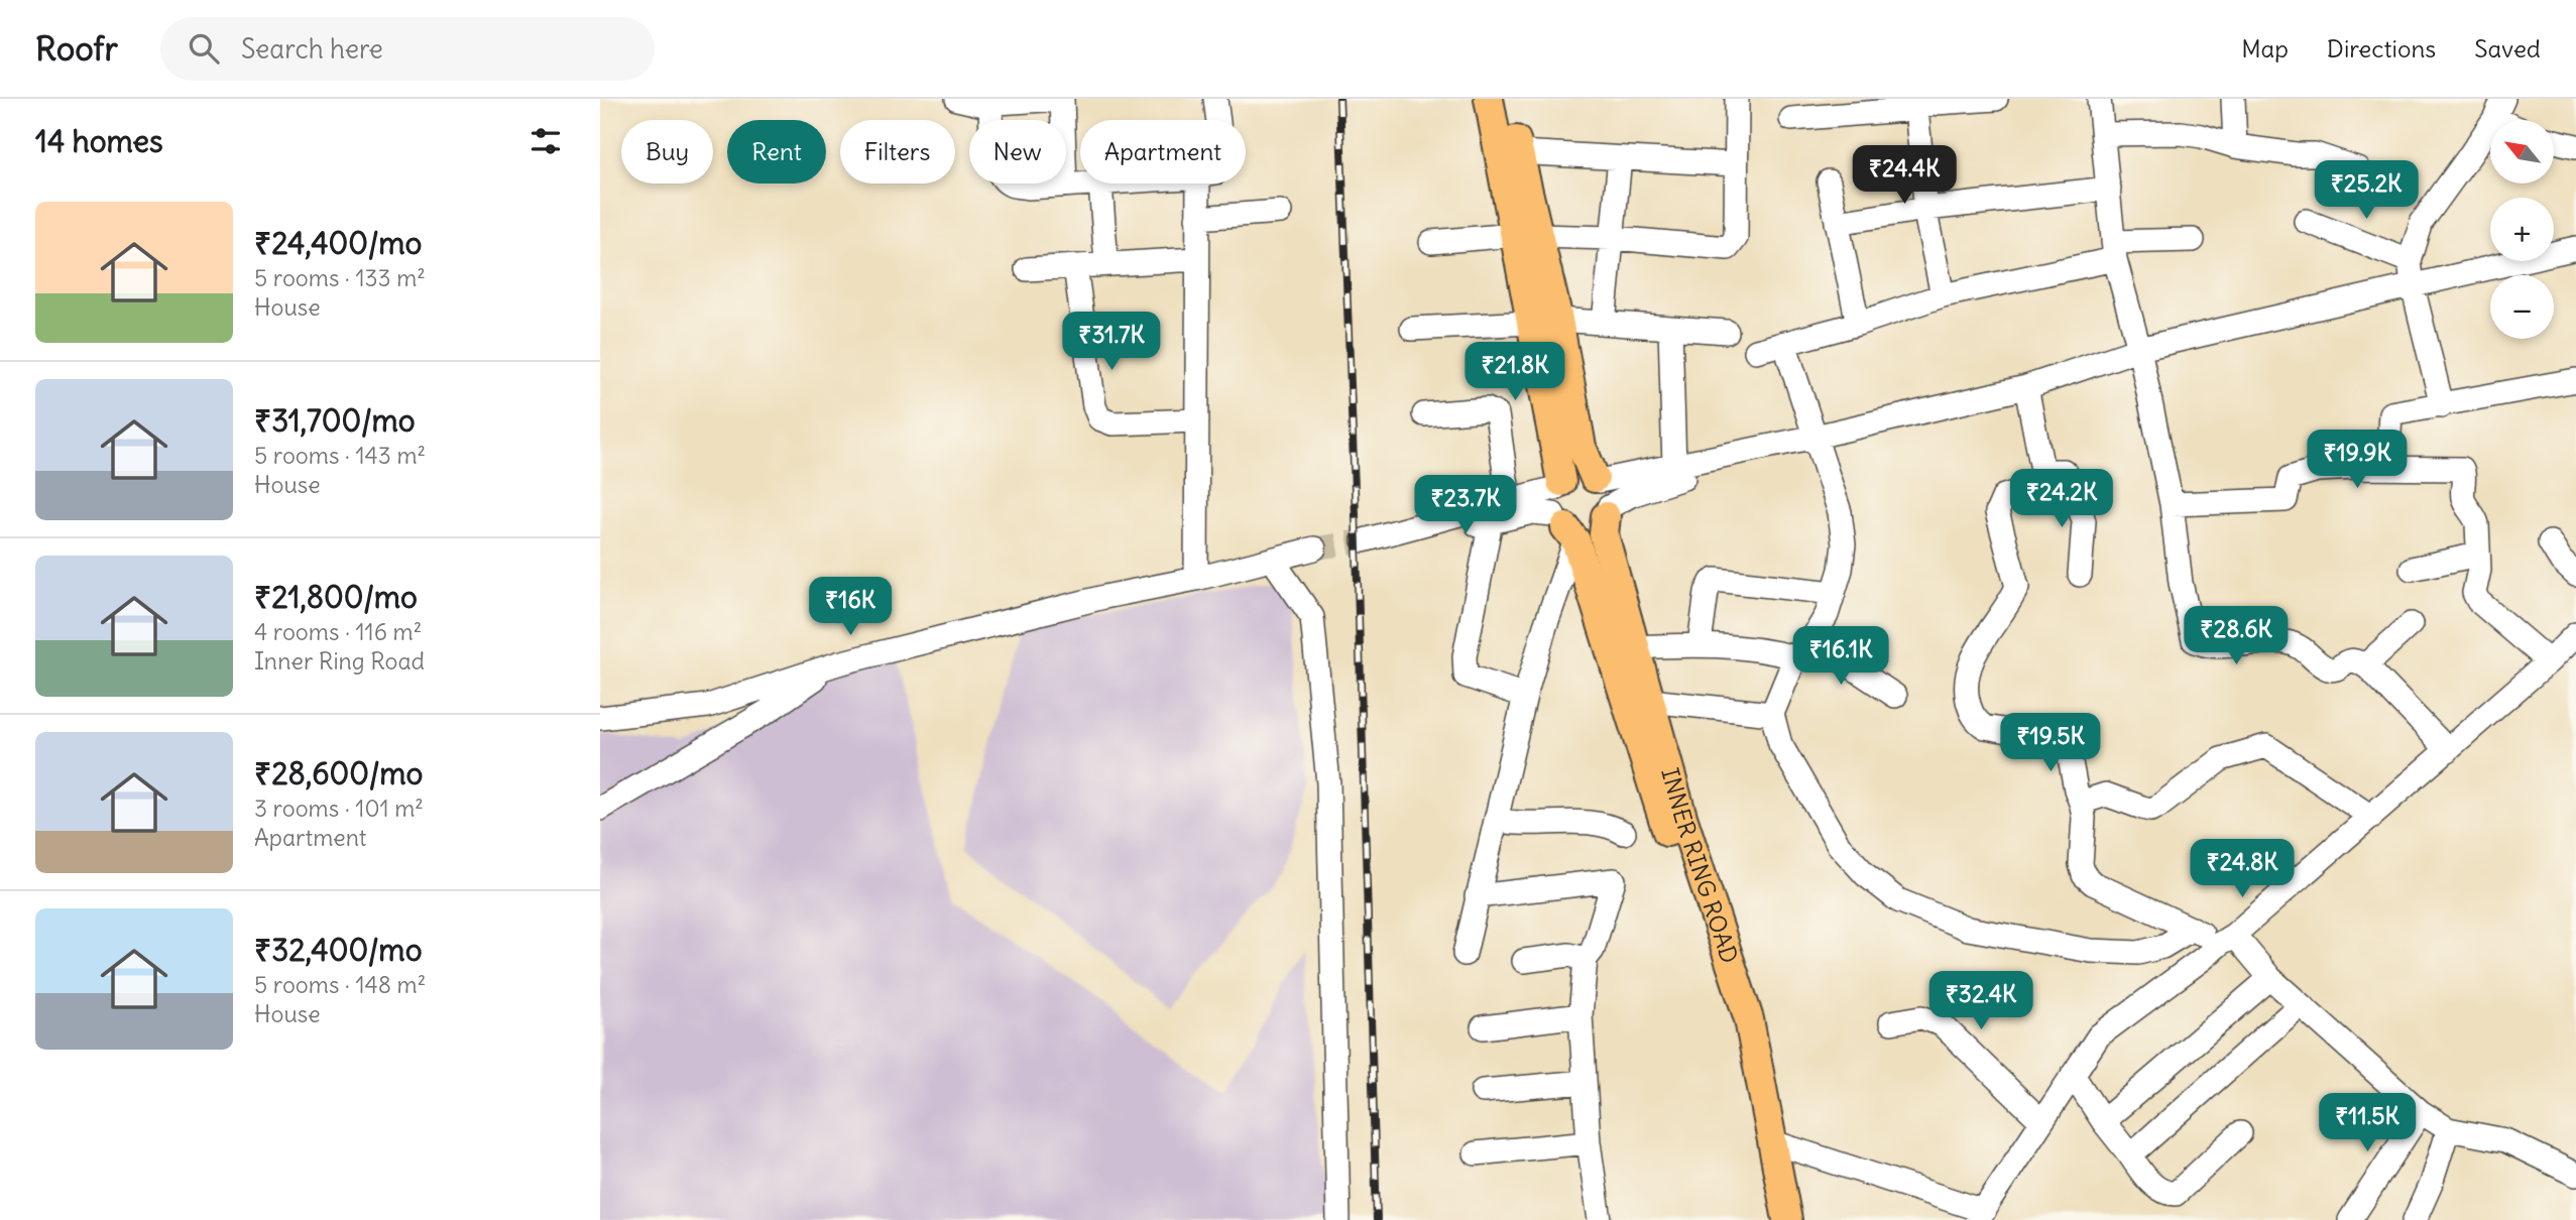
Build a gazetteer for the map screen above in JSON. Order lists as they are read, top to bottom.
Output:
{
  "streets": {
    "main road": ["INNER RING ROAD"]
  },
  "north": "top left",
  "page": {
    "header": "Roofr",
    "search": "Search here",
    "nav": ["Map", "Directions", "Saved"],
    "heading": "14 homes",
    "map_buttons": ["+", "−"],
    "chip": [
      "Buy",
      "Rent",
      "Filters",
      "New",
      "Apartment"
    ],
    "price": [
      "₹24.4K",
      "₹25.2K",
      "₹31.7K",
      "₹21.8K",
      "₹19.9K",
      "₹24.2K",
      "₹23.7K",
      "₹16K",
      "₹28.6K",
      "₹16.1K",
      "₹19.5K",
      "₹24.8K",
      "₹32.4K",
      "₹11.5K"
    ],
    "list": [
      {
        "name": "₹24,400/mo",
        "note": "5 rooms · 133 m² · House"
      },
      {
        "name": "₹31,700/mo",
        "note": "5 rooms · 143 m² · House"
      },
      {
        "name": "₹21,800/mo",
        "note": "4 rooms · 116 m² · Inner Ring Road"
      },
      {
        "name": "₹28,600/mo",
        "note": "3 rooms · 101 m² · Apartment"
      },
      {
        "name": "₹32,400/mo",
        "note": "5 rooms · 148 m² · House"
      }
    ]
  }
}
